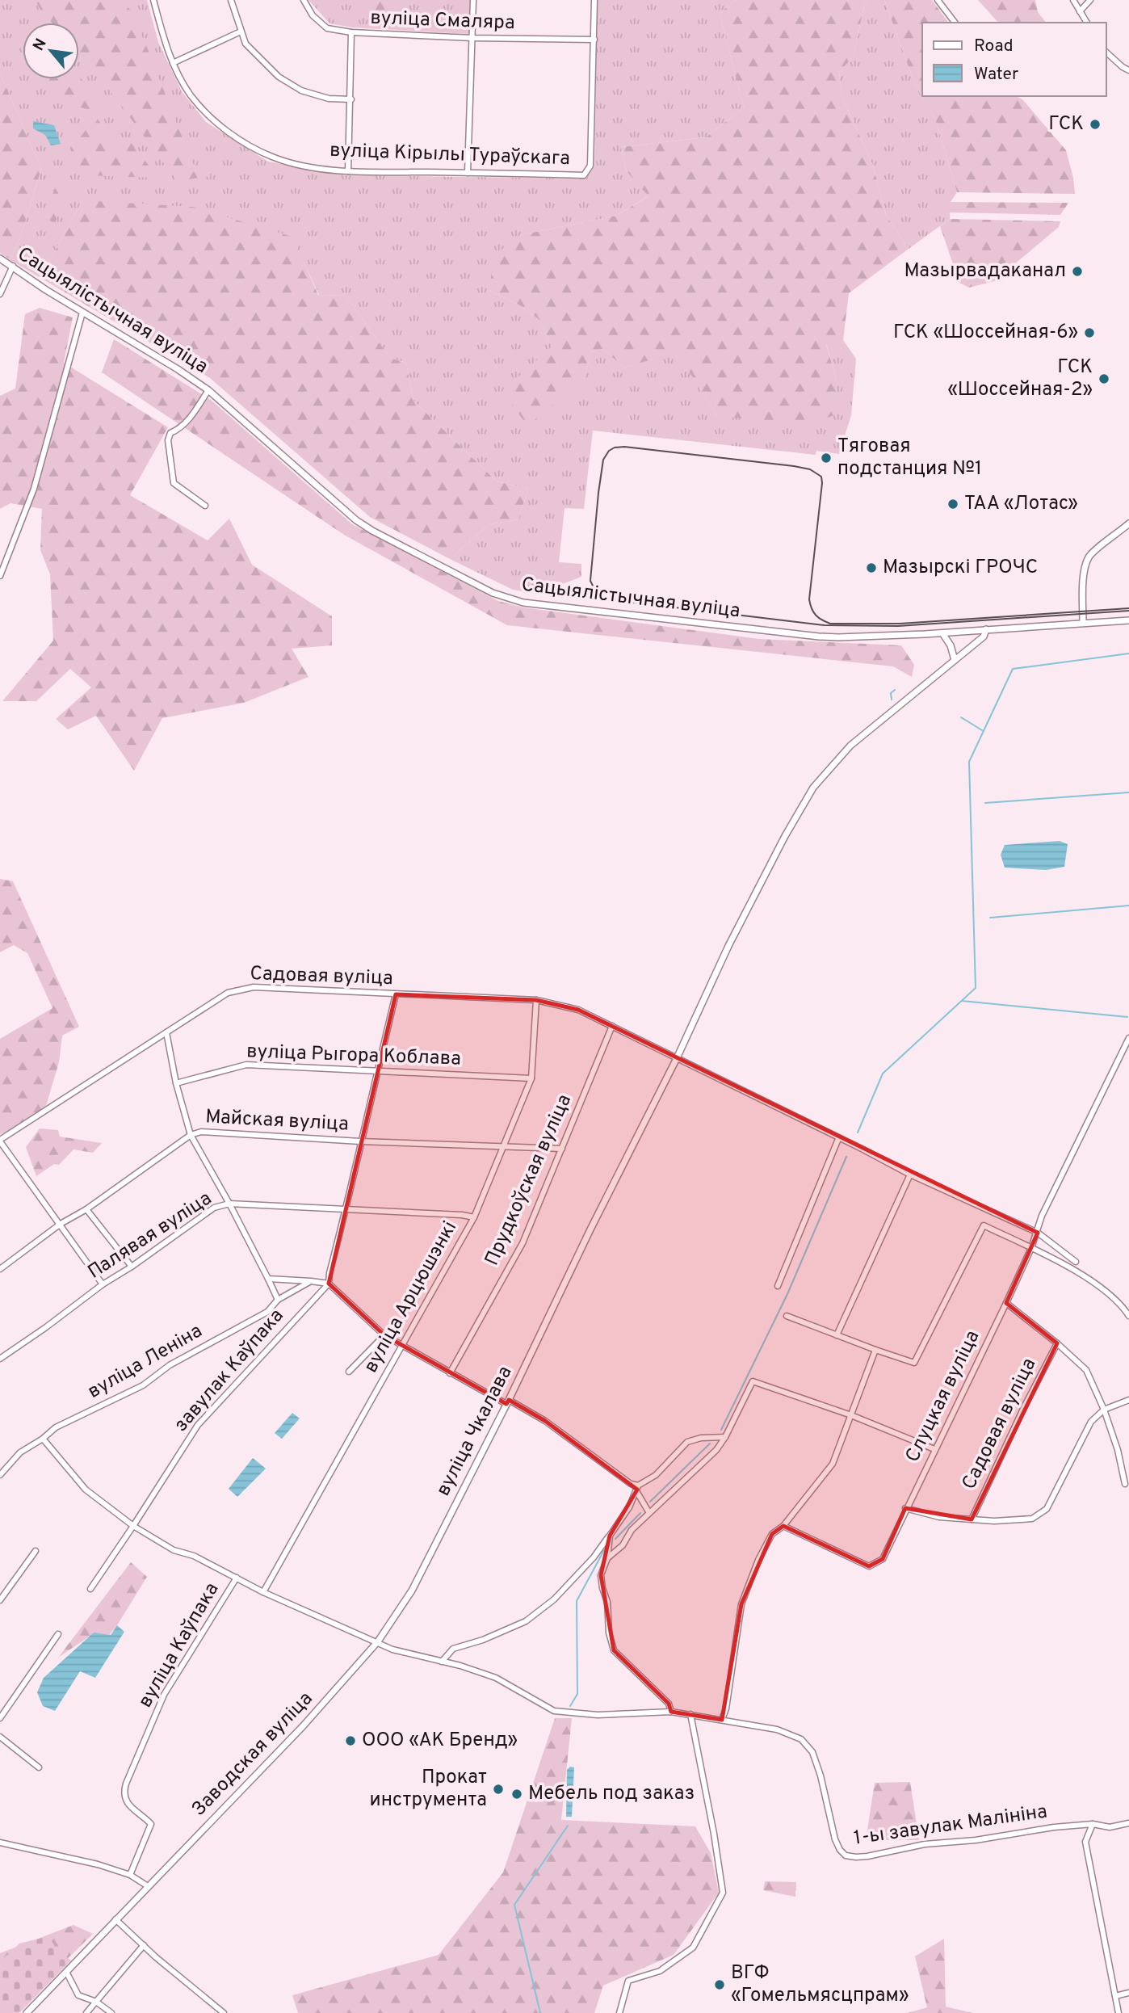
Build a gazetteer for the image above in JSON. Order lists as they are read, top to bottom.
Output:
{
  "streets": {
    "main road": ["Сацыялістычная вуліца", "вуліца Чкалава", "Заводская вуліца"],
    "street": [
      "вуліца Смаляра",
      "вуліца Кірылы Тураўскага",
      "Садовая вуліца",
      "вуліца Рыгора Коблава",
      "Майская вуліца",
      "Прудкоўская вуліца",
      "Палявая вуліца",
      "вуліца Арцюшэнкі",
      "вуліца Леніна",
      "завулак Каўпака",
      "Слуцкая вуліца",
      "вуліца Каўпака",
      "1-ы завулак Малініна"
    ]
  },
  "crossings": [
    ["вуліца Смаляра", "вуліца Кірылы Тураўскага"],
    ["Сацыялістычная вуліца", "вуліца Чкалава"],
    ["Садовая вуліца", "Прудкоўская вуліца"],
    ["Садовая вуліца", "вуліца Арцюшэнкі"],
    ["Садовая вуліца", "Слуцкая вуліца"],
    ["Садовая вуліца", "вуліца Чкалава"],
    ["вуліца Рыгора Коблава", "вуліца Арцюшэнкі"],
    ["Майская вуліца", "Прудкоўская вуліца"],
    ["Майская вуліца", "вуліца Арцюшэнкі"],
    ["Палявая вуліца", "вуліца Арцюшэнкі"],
    ["вуліца Арцюшэнкі", "вуліца Каўпака"],
    ["вуліца Леніна", "вуліца Каўпака"],
    ["завулак Каўпака", "вуліца Каўпака"],
    ["вуліца Чкалава", "вуліца Каўпака"],
    ["вуліца Чкалава", "Заводская вуліца"],
    ["вуліца Каўпака", "Заводская вуліца"],
    ["вуліца Каўпака", "1-ы завулак Малініна"]
  ],
  "places": [
    "ГСК",
    "Мазырвадаканал",
    "ГСК «Шоссейная-6»",
    "ГСК «Шоссейная-2»",
    "Тяговая подстанция №1",
    "ТАА «Лотас»",
    "Мазырскі ГРОЧС",
    "ООО «АК Бренд»",
    "Прокат инструмента",
    "Мебель под заказ",
    "ВГФ «Гомельмясцпрам»"
  ],
  "legend": ["Road", "Water"],
  "north": "top left"
}
